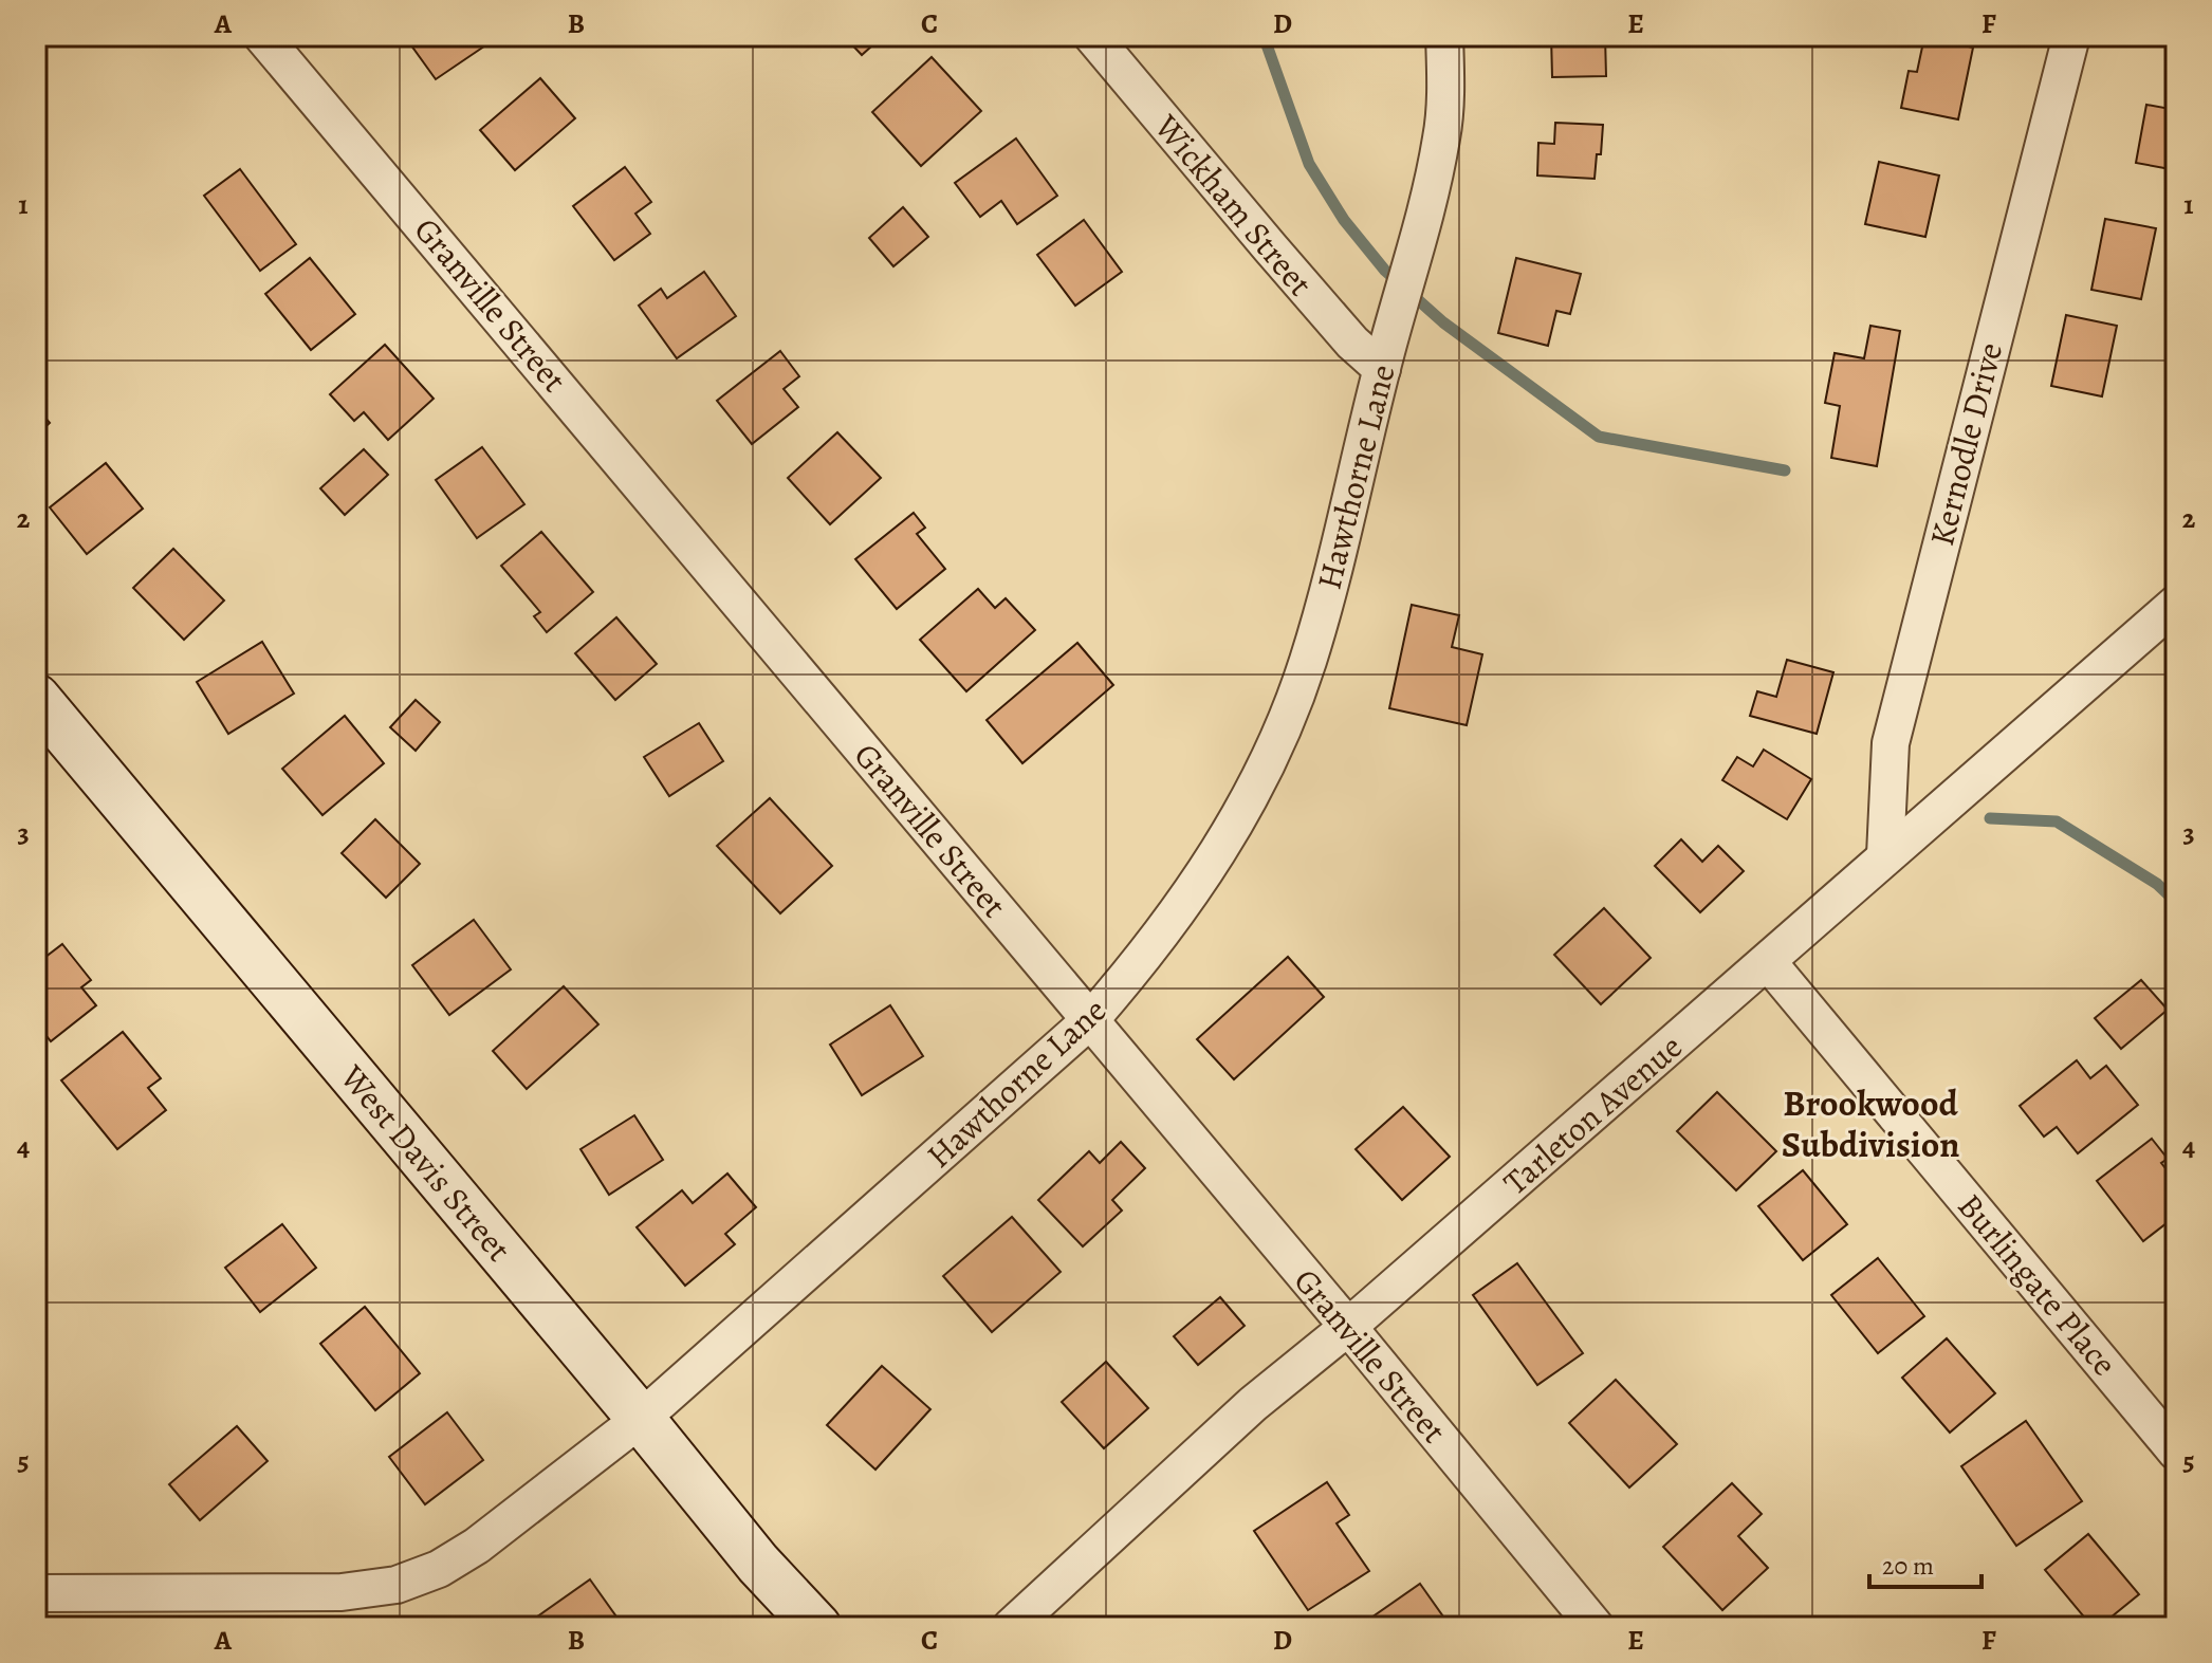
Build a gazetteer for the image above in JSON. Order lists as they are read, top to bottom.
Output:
{
  "streets": {
    "street": [
      "Wickham Street",
      "Granville Street",
      "Kernodle Drive",
      "Hawthorne Lane",
      "Tarleton Avenue",
      "West Davis Street",
      "Burlingate Place"
    ]
  },
  "crossings": [
    ["Wickham Street", "Hawthorne Lane"],
    ["Granville Street", "Hawthorne Lane"],
    ["Granville Street", "Tarleton Avenue"],
    ["Kernodle Drive", "Tarleton Avenue"],
    ["Hawthorne Lane", "West Davis Street"],
    ["Tarleton Avenue", "Burlingate Place"]
  ],
  "districts": ["Brookwood Subdivision"],
  "scale_bar": "20 m",
  "grid": {
    "columns": [
      "A",
      "B",
      "C",
      "D",
      "E",
      "F"
    ],
    "rows": [
      "1",
      "2",
      "3",
      "4",
      "5"
    ]
  }
}
